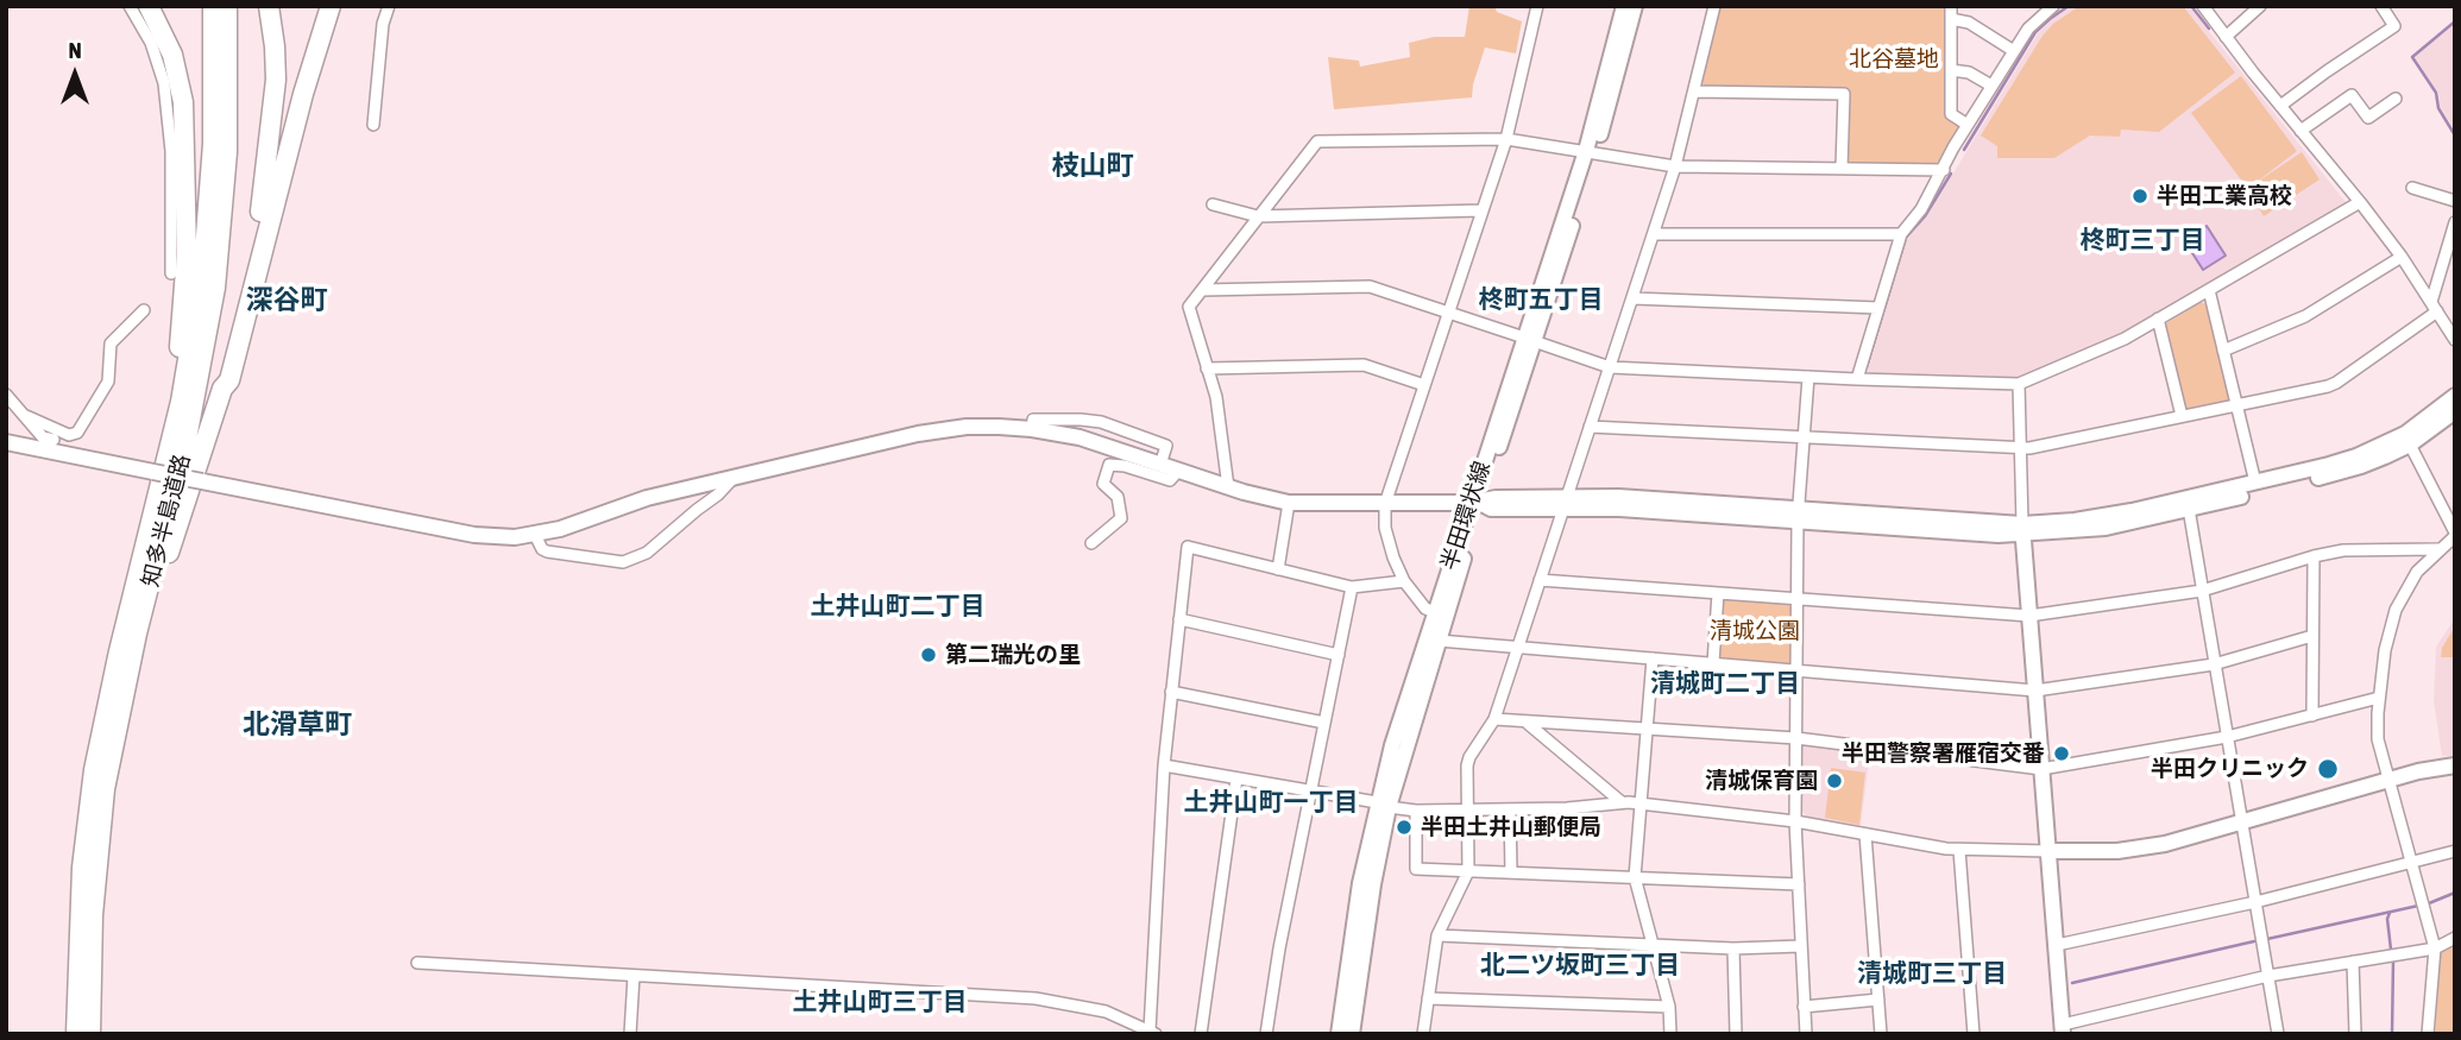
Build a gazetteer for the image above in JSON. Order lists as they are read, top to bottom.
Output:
{
  "streets": {
    "highway": ["知多半島道路"],
    "street": ["半田環状線"]
  },
  "districts": [
    "枝山町",
    "柊町三丁目",
    "柊町五丁目",
    "深谷町",
    "土井山町二丁目",
    "清城町二丁目",
    "北滑草町",
    "土井山町一丁目",
    "北二ツ坂町三丁目",
    "清城町三丁目",
    "土井山町三丁目"
  ],
  "parks": ["北谷墓地", "清城公園"],
  "places": [
    "半田工業高校",
    "第二瑞光の里",
    "半田警察署雁宿交番",
    "半田クリニック",
    "清城保育園",
    "半田土井山郵便局"
  ],
  "north": "top"
}
